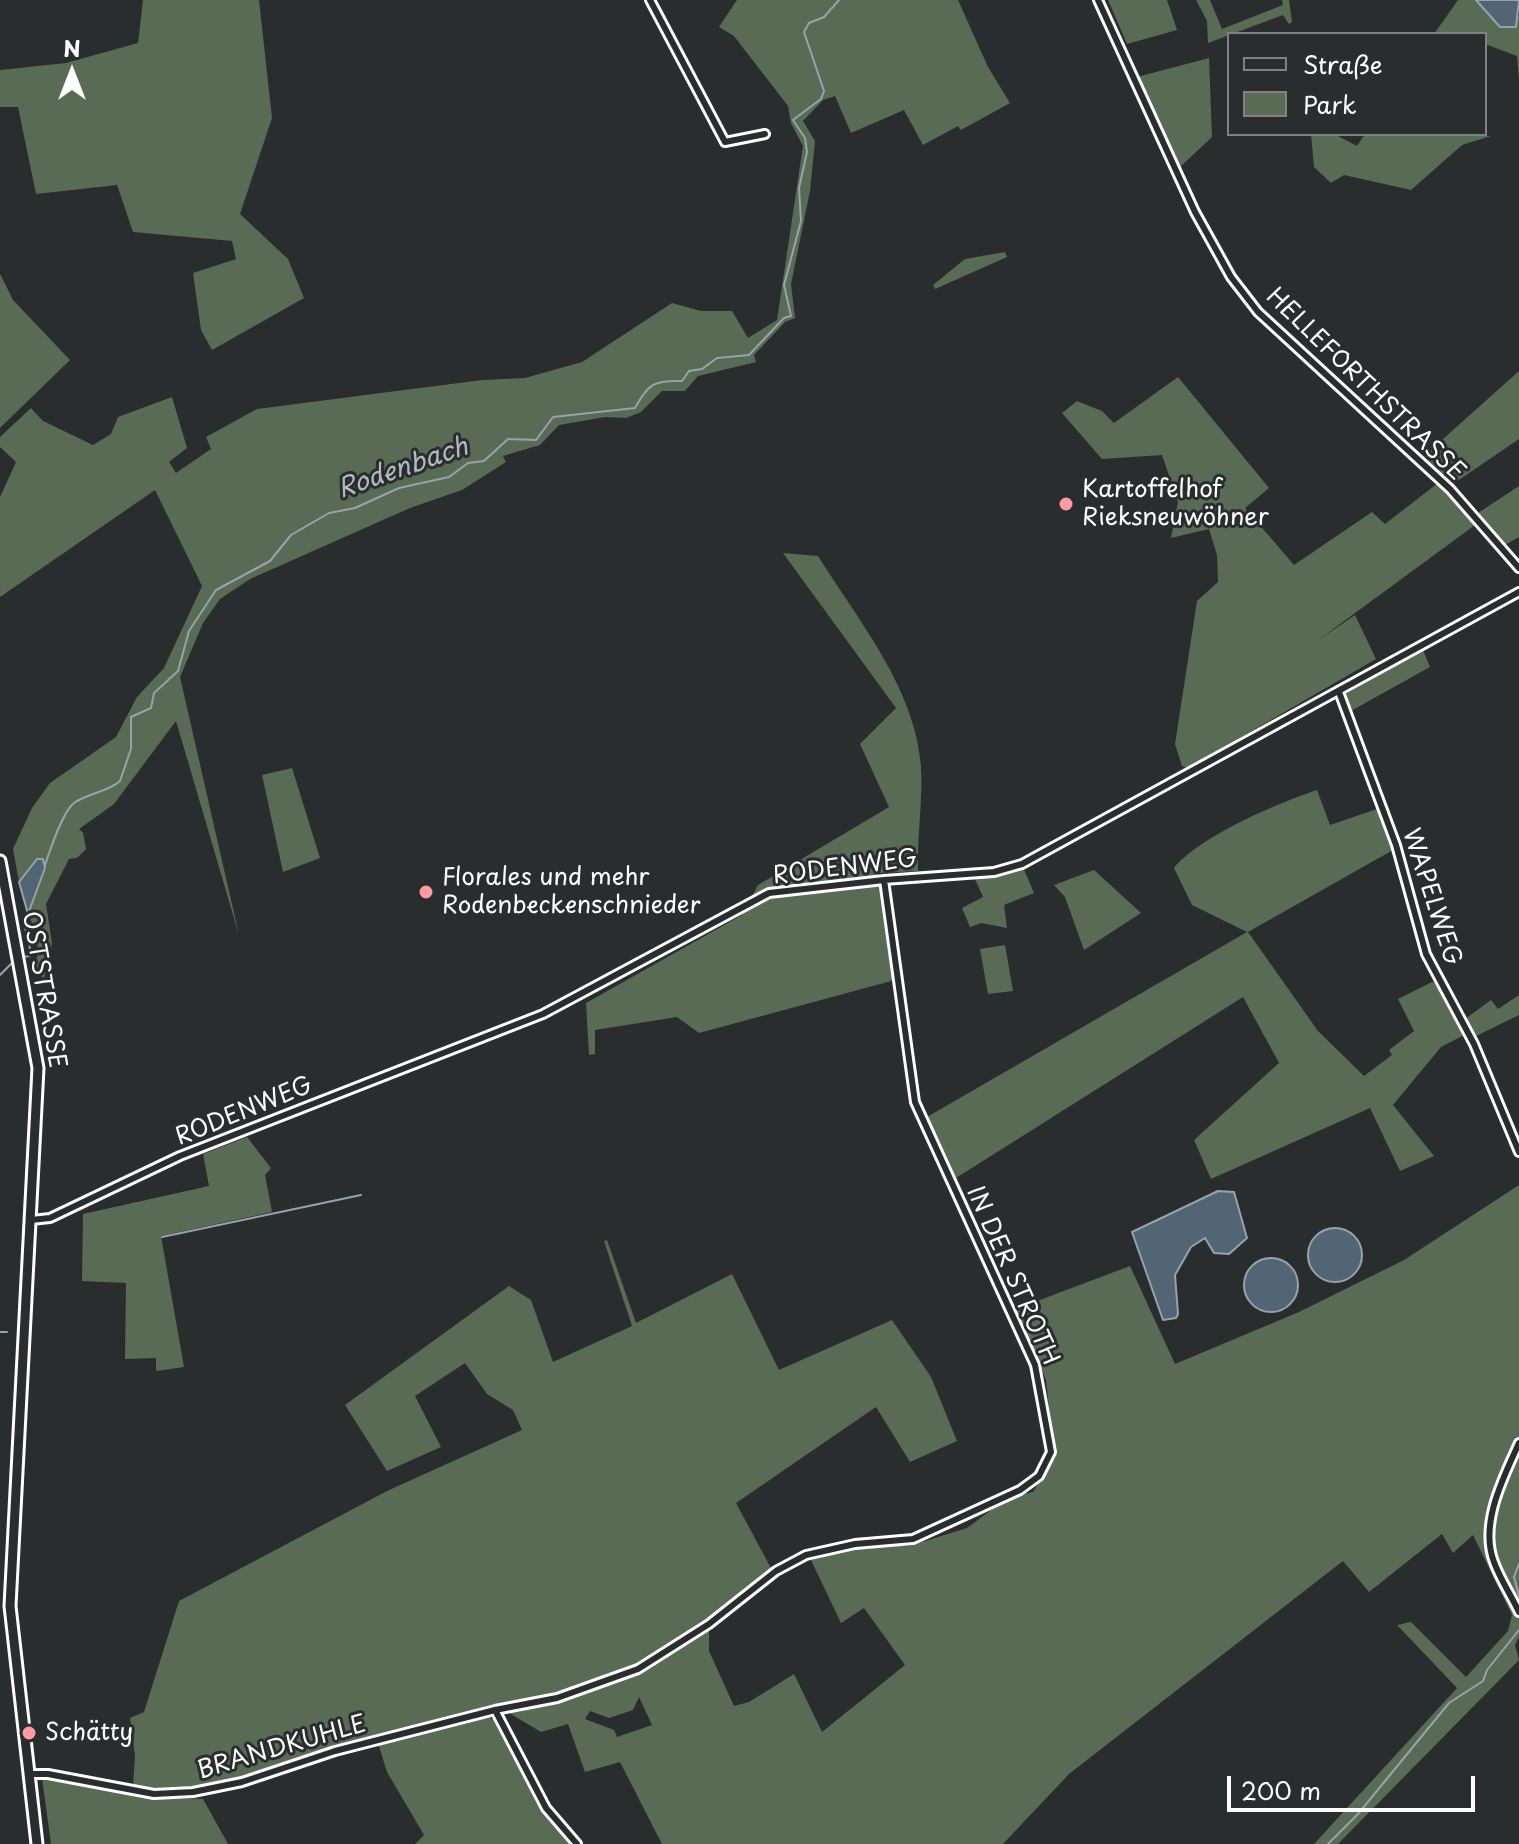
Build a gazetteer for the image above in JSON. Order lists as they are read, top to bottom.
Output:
{
  "streets": {
    "main road": ["OSTSTRASSE"],
    "street": [
      "HELLEFORTHSTRASSE",
      "RODENWEG",
      "WAPELWEG",
      "IN DER STROTH",
      "BRANDKUHLE"
    ]
  },
  "crossings": [
    ["RODENWEG", "WAPELWEG"],
    ["RODENWEG", "OSTSTRASSE"],
    ["RODENWEG", "IN DER STROTH"],
    ["OSTSTRASSE", "BRANDKUHLE"],
    ["IN DER STROTH", "BRANDKUHLE"]
  ],
  "water": ["Rodenbach"],
  "places": ["Kartoffelhof Rieksneuwöhner", "Florales und mehr Rodenbeckenschnieder", "Schätty"],
  "legend": ["Straße", "Park"],
  "scale_bar": "200 m",
  "north": "top"
}
